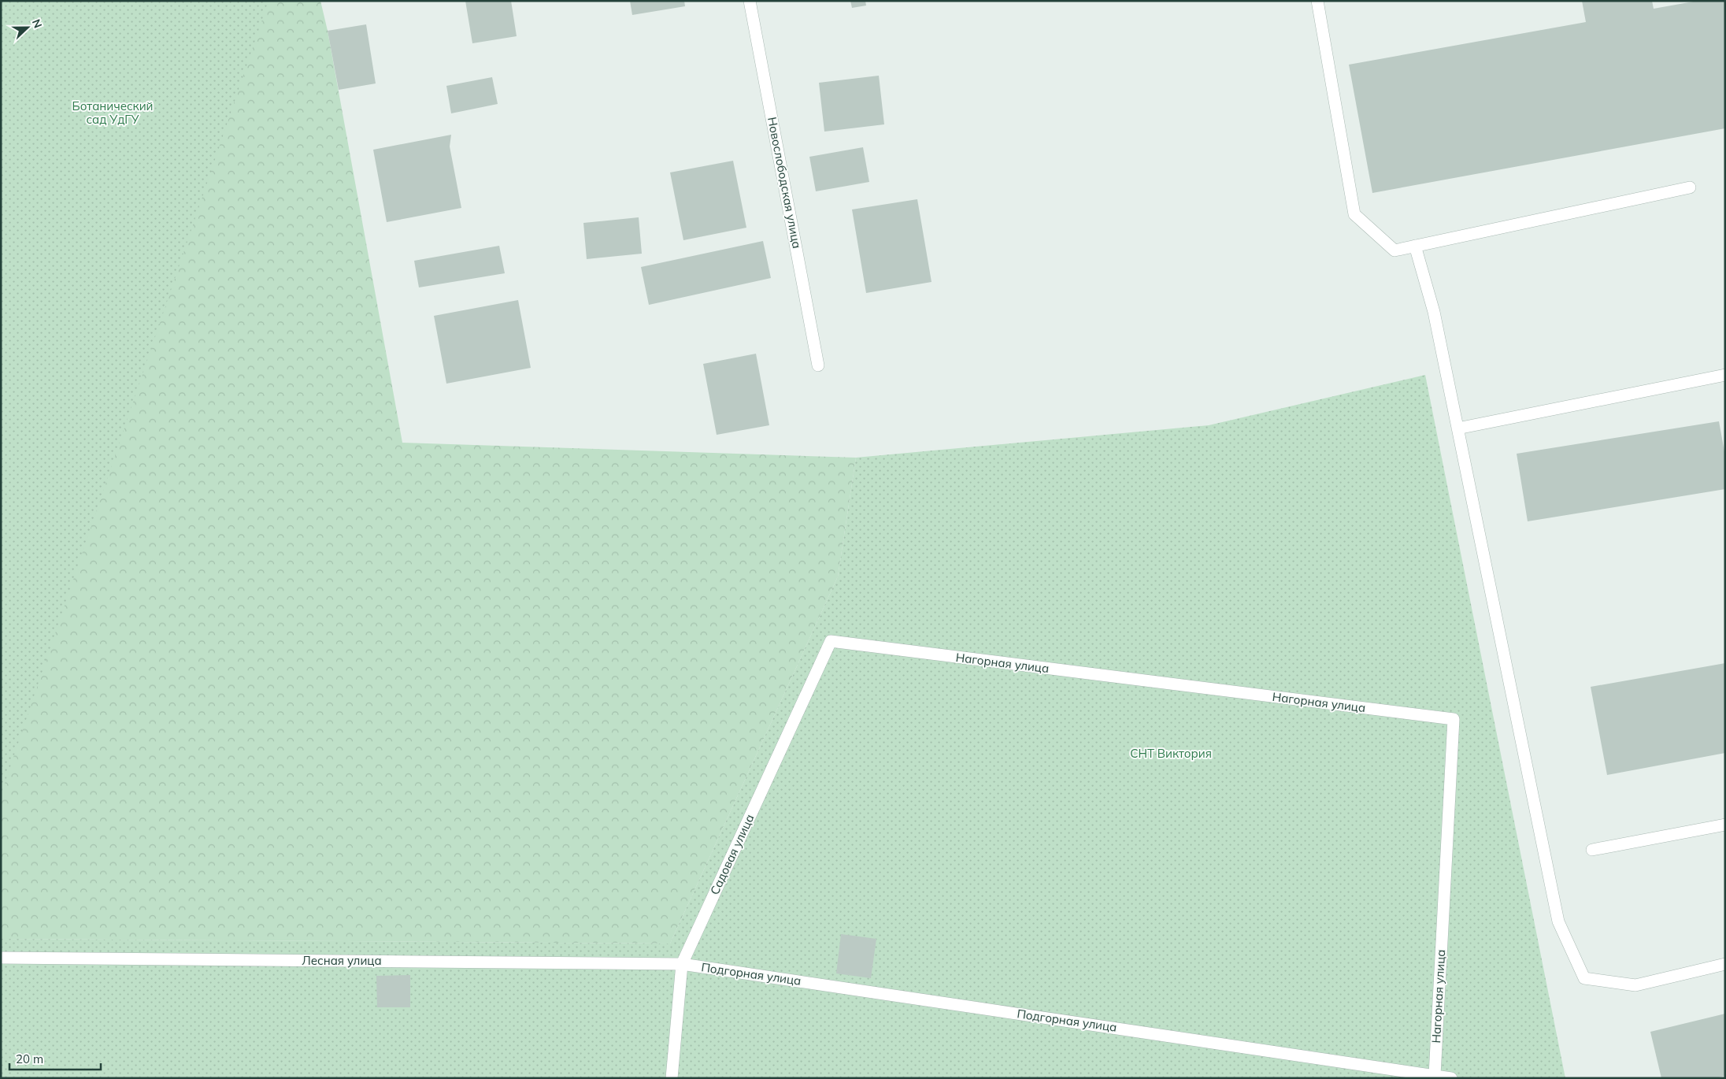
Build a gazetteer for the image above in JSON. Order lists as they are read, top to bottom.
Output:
{
  "streets": {
    "street": [
      "Новослободская улица",
      "Нагорная улица",
      "Садовая улица",
      "Лесная улица",
      "Подгорная улица"
    ]
  },
  "crossings": [
    ["Нагорная улица", "Садовая улица"],
    ["Нагорная улица", "Подгорная улица"],
    ["Садовая улица", "Лесная улица"],
    ["Садовая улица", "Подгорная улица"],
    ["Лесная улица", "Подгорная улица"]
  ],
  "parks": ["Ботанический сад УдГУ", "СНТ Виктория"],
  "scale_bar": "20 m",
  "north": "right"
}
